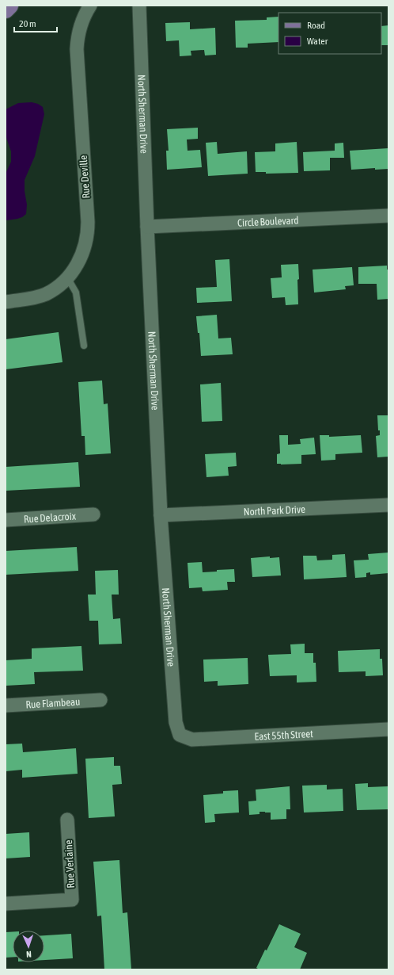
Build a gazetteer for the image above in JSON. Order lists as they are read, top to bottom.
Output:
{
  "streets": {
    "street": [
      "North Sherman Drive",
      "Rue Deville",
      "Circle Boulevard",
      "North Park Drive",
      "Rue Delacroix",
      "Rue Flambeau",
      "East 55th Street",
      "Rue Verlaine"
    ]
  },
  "crossings": [
    ["North Sherman Drive", "Circle Boulevard"],
    ["North Sherman Drive", "North Park Drive"],
    ["North Sherman Drive", "East 55th Street"]
  ],
  "legend": ["Road", "Water"],
  "scale_bar": "20 m",
  "north": "bottom"
}
